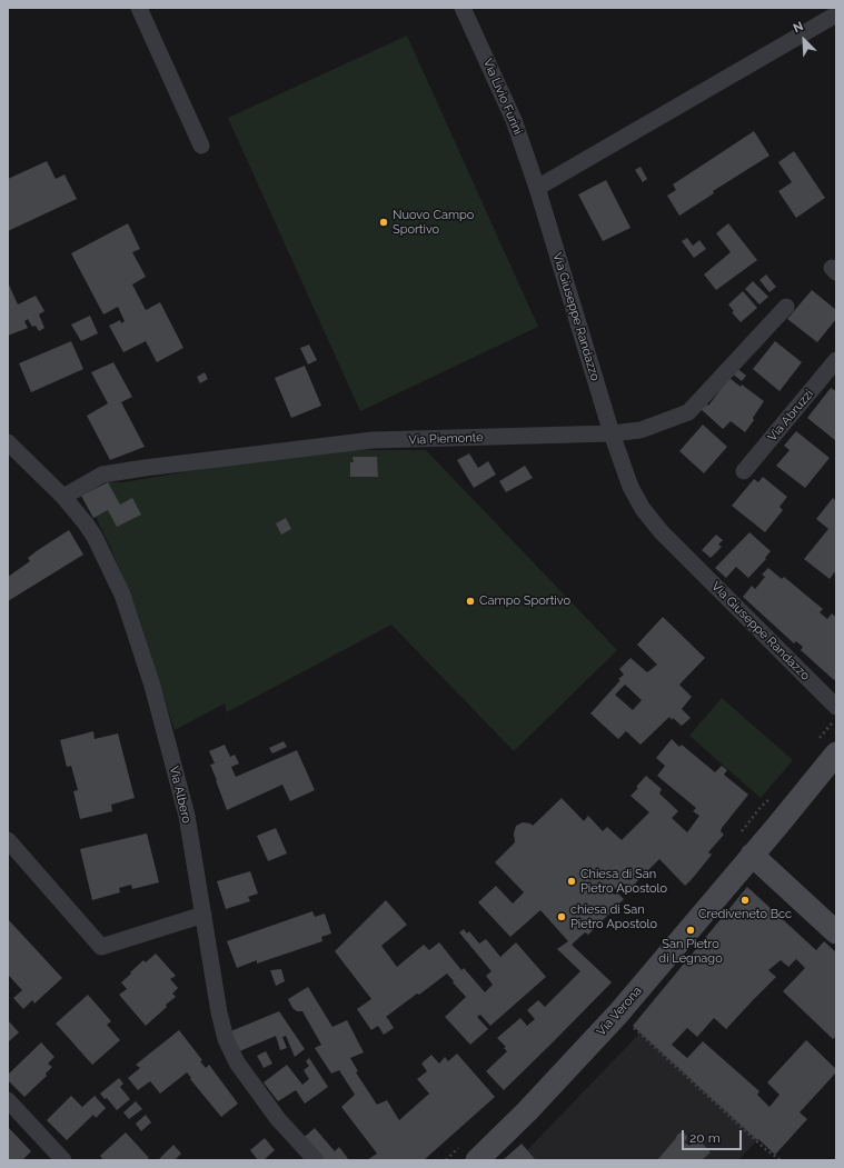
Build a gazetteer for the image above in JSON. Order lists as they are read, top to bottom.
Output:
{
  "streets": {
    "street": [
      "Via Livio Furini",
      "Via Giuseppe Randazzo",
      "Via Abruzzi",
      "Via Piemonte",
      "Via Albero",
      "Via Verona"
    ]
  },
  "crossings": [
    ["Via Livio Furini", "Via Giuseppe Randazzo"],
    ["Via Giuseppe Randazzo", "Via Piemonte"],
    ["Via Piemonte", "Via Albero"]
  ],
  "places": [
    "Nuovo Campo Sportivo",
    "Campo Sportivo",
    "Chiesa di San Pietro Apostolo",
    "Crediveneto Bcc",
    "chiesa di San Pietro Apostolo",
    "San Pietro di Legnago"
  ],
  "scale_bar": "20 m",
  "north": "top left"
}
